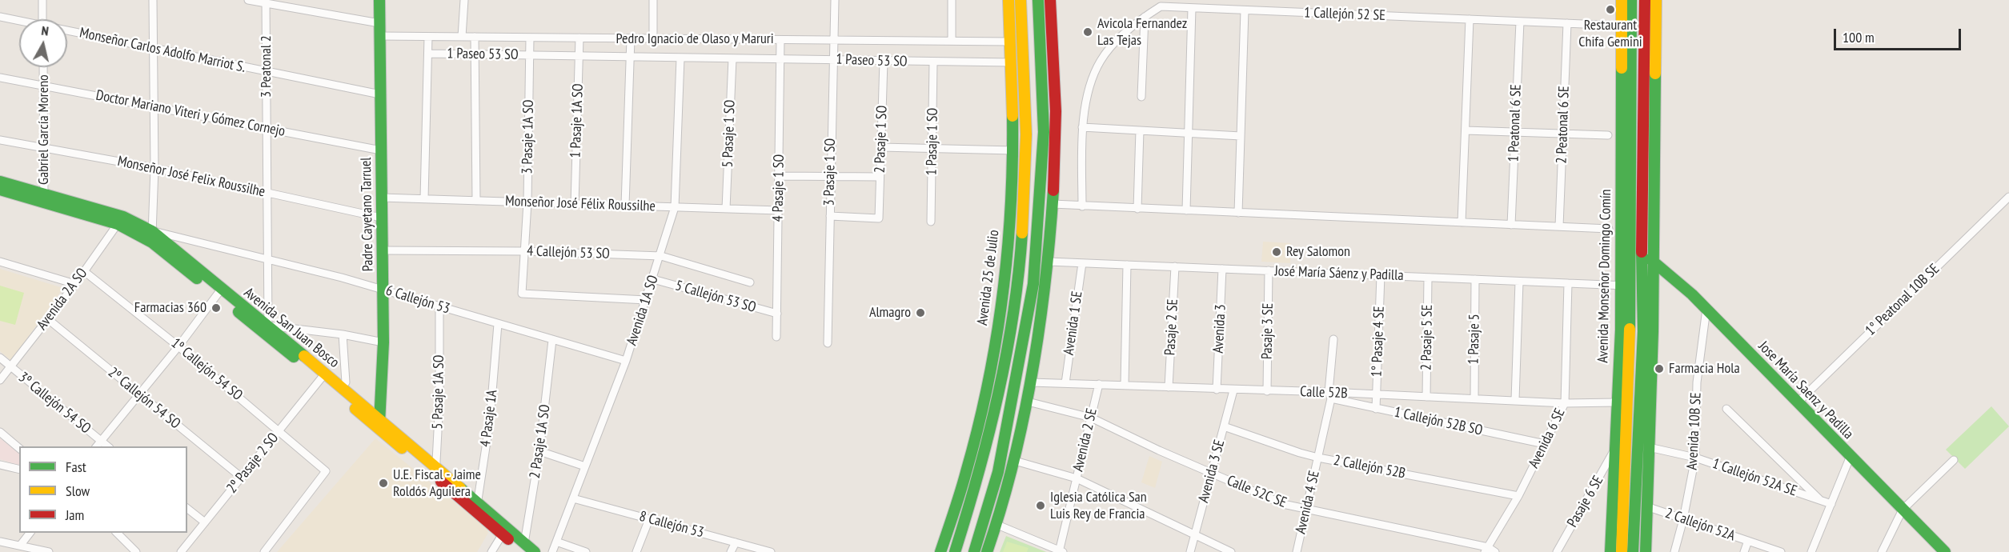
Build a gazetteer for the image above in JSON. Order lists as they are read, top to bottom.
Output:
{
  "streets": {
    "main road": [
      "Padre Cayetano Tarruel",
      "Avenida Monseñor Domingo Comín",
      "Avenida 25 de Julio",
      "Avenida San Juan Bosco",
      "Jose María Saenz y Padilla"
    ],
    "street": [
      "1 Callejón 52 SE",
      "Pedro Ignacio de Olaso y Maruri",
      "Monseñor Carlos Adolfo Marriot S.",
      "1 Paseo 53 SO",
      "3 Peatonal 2",
      "Doctor Mariano Viteri y Gómez Cornejo",
      "1 Pasaje 1A SO",
      "1 Peatonal 6 SE",
      "2 Peatonal 6 SE",
      "Gabriel García Moreno",
      "5 Pasaje 1 SO",
      "3 Pasaje 1A SO",
      "2 Pasaje 1 SO",
      "1 Pasaje 1 SO",
      "3 Pasaje 1 SO",
      "Monseñor José Felix Roussilhe",
      "4 Pasaje 1 SO",
      "Monseñor José Félix Roussilhe",
      "4 Callejón 53 SO",
      "José María Sáenz y Padilla",
      "5 Callejón 53 SO",
      "Avenida 2A SO",
      "6 Callejón 53",
      "1° Peatonal 10B SE",
      "Avenida 1A SO",
      "Avenida 1 SE",
      "Pasaje 2 SE",
      "Avenida 3",
      "Pasaje 3 SE",
      "2 Pasaje 5 SE",
      "1 Pasaje 5",
      "1° Pasaje 4 SE",
      "1º Callejón 54 SO",
      "5 Pasaje 1A SO",
      "Calle 52B",
      "2º Callejón 54 SO",
      "3º Callejón 54 SO",
      "4 Pasaje 1A",
      "1 Callejón 52B SO",
      "Avenida 10B SE",
      "Avenida 6 SE",
      "Avenida 2 SE",
      "2 Pasaje 1A SO",
      "2º Pasaje 2 SO",
      "2 Callejón 52B",
      "Avenida 3 SE",
      "1 Callejón 52A SE",
      "Calle 52C SE",
      "Pasaje 6 SE",
      "Avenida 4 SE",
      "8 Callejón 53",
      "2 Callejón 52A"
    ]
  },
  "crossings": [
    ["1 Callejón 52 SE", "1 Peatonal 6 SE"],
    ["1 Callejón 52 SE", "2 Peatonal 6 SE"],
    ["1 Callejón 52 SE", "Avenida Monseñor Domingo Comín"],
    ["Pedro Ignacio de Olaso y Maruri", "1 Pasaje 1A SO"],
    ["Pedro Ignacio de Olaso y Maruri", "3 Pasaje 1A SO"],
    ["Pedro Ignacio de Olaso y Maruri", "3 Pasaje 1 SO"],
    ["Pedro Ignacio de Olaso y Maruri", "4 Pasaje 1 SO"],
    ["Pedro Ignacio de Olaso y Maruri", "Padre Cayetano Tarruel"],
    ["Pedro Ignacio de Olaso y Maruri", "Avenida 25 de Julio"],
    ["Monseñor Carlos Adolfo Marriot S.", "3 Peatonal 2"],
    ["Monseñor Carlos Adolfo Marriot S.", "Padre Cayetano Tarruel"],
    ["1 Paseo 53 SO", "1 Pasaje 1A SO"],
    ["1 Paseo 53 SO", "5 Pasaje 1 SO"],
    ["1 Paseo 53 SO", "3 Pasaje 1A SO"],
    ["1 Paseo 53 SO", "2 Pasaje 1 SO"],
    ["1 Paseo 53 SO", "1 Pasaje 1 SO"],
    ["1 Paseo 53 SO", "3 Pasaje 1 SO"],
    ["1 Paseo 53 SO", "4 Pasaje 1 SO"],
    ["1 Paseo 53 SO", "Avenida 25 de Julio"],
    ["1 Paseo 53 SO", "Avenida 1A SO"],
    ["3 Peatonal 2", "Doctor Mariano Viteri y Gómez Cornejo"],
    ["3 Peatonal 2", "Monseñor José Felix Roussilhe"],
    ["3 Peatonal 2", "6 Callejón 53"],
    ["3 Peatonal 2", "Avenida San Juan Bosco"],
    ["Doctor Mariano Viteri y Gómez Cornejo", "Gabriel García Moreno"],
    ["Doctor Mariano Viteri y Gómez Cornejo", "Padre Cayetano Tarruel"],
    ["1 Pasaje 1A SO", "Monseñor José Félix Roussilhe"],
    ["Gabriel García Moreno", "Monseñor José Felix Roussilhe"],
    ["Gabriel García Moreno", "Avenida San Juan Bosco"],
    ["5 Pasaje 1 SO", "Monseñor José Félix Roussilhe"],
    ["3 Pasaje 1A SO", "Monseñor José Félix Roussilhe"],
    ["3 Pasaje 1A SO", "4 Callejón 53 SO"],
    ["3 Pasaje 1A SO", "Avenida 1A SO"],
    ["2 Pasaje 1 SO", "3 Pasaje 1 SO"],
    ["Monseñor José Felix Roussilhe", "Padre Cayetano Tarruel"],
    ["4 Pasaje 1 SO", "Monseñor José Félix Roussilhe"],
    ["4 Pasaje 1 SO", "5 Callejón 53 SO"],
    ["Monseñor José Félix Roussilhe", "Padre Cayetano Tarruel"],
    ["Monseñor José Félix Roussilhe", "Avenida 1A SO"],
    ["Padre Cayetano Tarruel", "4 Callejón 53 SO"],
    ["Padre Cayetano Tarruel", "6 Callejón 53"],
    ["Padre Cayetano Tarruel", "Avenida San Juan Bosco"],
    ["4 Callejón 53 SO", "Avenida 1A SO"],
    ["José María Sáenz y Padilla", "Avenida Monseñor Domingo Comín"],
    ["José María Sáenz y Padilla", "Avenida 1 SE"],
    ["José María Sáenz y Padilla", "Pasaje 2 SE"],
    ["José María Sáenz y Padilla", "Avenida 3"],
    ["José María Sáenz y Padilla", "Pasaje 3 SE"],
    ["José María Sáenz y Padilla", "2 Pasaje 5 SE"],
    ["José María Sáenz y Padilla", "1 Pasaje 5"],
    ["José María Sáenz y Padilla", "1° Pasaje 4 SE"],
    ["José María Sáenz y Padilla", "Avenida 6 SE"],
    ["Avenida Monseñor Domingo Comín", "Calle 52B"],
    ["Avenida Monseñor Domingo Comín", "Pasaje 6 SE"],
    ["5 Callejón 53 SO", "Avenida 1A SO"],
    ["Avenida 2A SO", "Avenida San Juan Bosco"],
    ["Avenida 2A SO", "1º Callejón 54 SO"],
    ["Avenida 2A SO", "2º Callejón 54 SO"],
    ["Avenida 2A SO", "3º Callejón 54 SO"],
    ["6 Callejón 53", "Avenida 1A SO"],
    ["6 Callejón 53", "Avenida San Juan Bosco"],
    ["6 Callejón 53", "5 Pasaje 1A SO"],
    ["6 Callejón 53", "4 Pasaje 1A"],
    ["6 Callejón 53", "2 Pasaje 1A SO"],
    ["1° Peatonal 10B SE", "Jose María Saenz y Padilla"],
    ["Avenida 1A SO", "8 Callejón 53"],
    ["Avenida 1 SE", "Calle 52B"],
    ["Pasaje 2 SE", "Calle 52B"],
    ["Avenida San Juan Bosco", "5 Pasaje 1A SO"],
    ["Avenida San Juan Bosco", "4 Pasaje 1A"],
    ["Avenida San Juan Bosco", "2 Pasaje 1A SO"],
    ["Avenida San Juan Bosco", "2º Pasaje 2 SO"],
    ["Avenida 3", "Calle 52B"],
    ["Pasaje 3 SE", "Calle 52B"],
    ["2 Pasaje 5 SE", "Calle 52B"],
    ["1 Pasaje 5", "Calle 52B"],
    ["1° Pasaje 4 SE", "Calle 52B"],
    ["1° Pasaje 4 SE", "1 Callejón 52B SO"],
    ["1º Callejón 54 SO", "2º Pasaje 2 SO"],
    ["Jose María Saenz y Padilla", "Avenida 10B SE"],
    ["Calle 52B", "1 Callejón 52B SO"],
    ["Calle 52B", "Avenida 6 SE"],
    ["Calle 52B", "Avenida 2 SE"],
    ["Calle 52B", "Avenida 3 SE"],
    ["Calle 52B", "Avenida 4 SE"],
    ["2º Callejón 54 SO", "2º Pasaje 2 SO"],
    ["1 Callejón 52B SO", "Avenida 6 SE"],
    ["1 Callejón 52B SO", "Avenida 4 SE"],
    ["Avenida 10B SE", "1 Callejón 52A SE"],
    ["Avenida 10B SE", "2 Callejón 52A"],
    ["Avenida 6 SE", "2 Callejón 52B"],
    ["Avenida 6 SE", "Calle 52C SE"],
    ["Avenida 2 SE", "Calle 52C SE"],
    ["2 Callejón 52B", "Avenida 3 SE"],
    ["2 Callejón 52B", "Avenida 4 SE"],
    ["Avenida 3 SE", "Calle 52C SE"],
    ["Calle 52C SE", "Avenida 4 SE"]
  ],
  "places": [
    "Restaurant Chifa Gemini",
    "Avicola Fernandez Las Tejas",
    "Rey Salomon",
    "Farmacias 360",
    "Almagro",
    "Farmacia Hola",
    "U.E. Fiscal - Jaime Roldós Aguilera",
    "Iglesia Católica San Luis Rey de Francia"
  ],
  "legend": ["Fast", "Slow", "Jam"],
  "scale_bar": "100 m",
  "north": "top"
}
